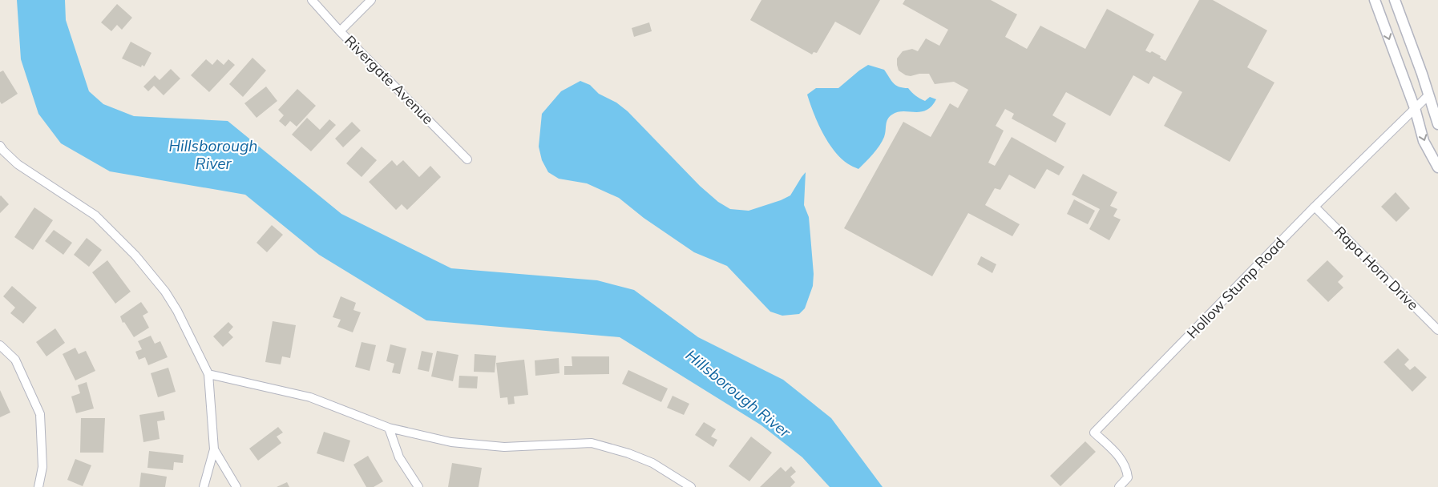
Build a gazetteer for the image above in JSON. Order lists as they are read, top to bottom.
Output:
{
  "streets": {
    "street": ["Rivergate Avenue", "Rapa Horn Drive", "Hollow Stump Road"]
  },
  "crossings": [
    ["Rapa Horn Drive", "Hollow Stump Road"]
  ],
  "water": ["Hillsborough River"]
}
